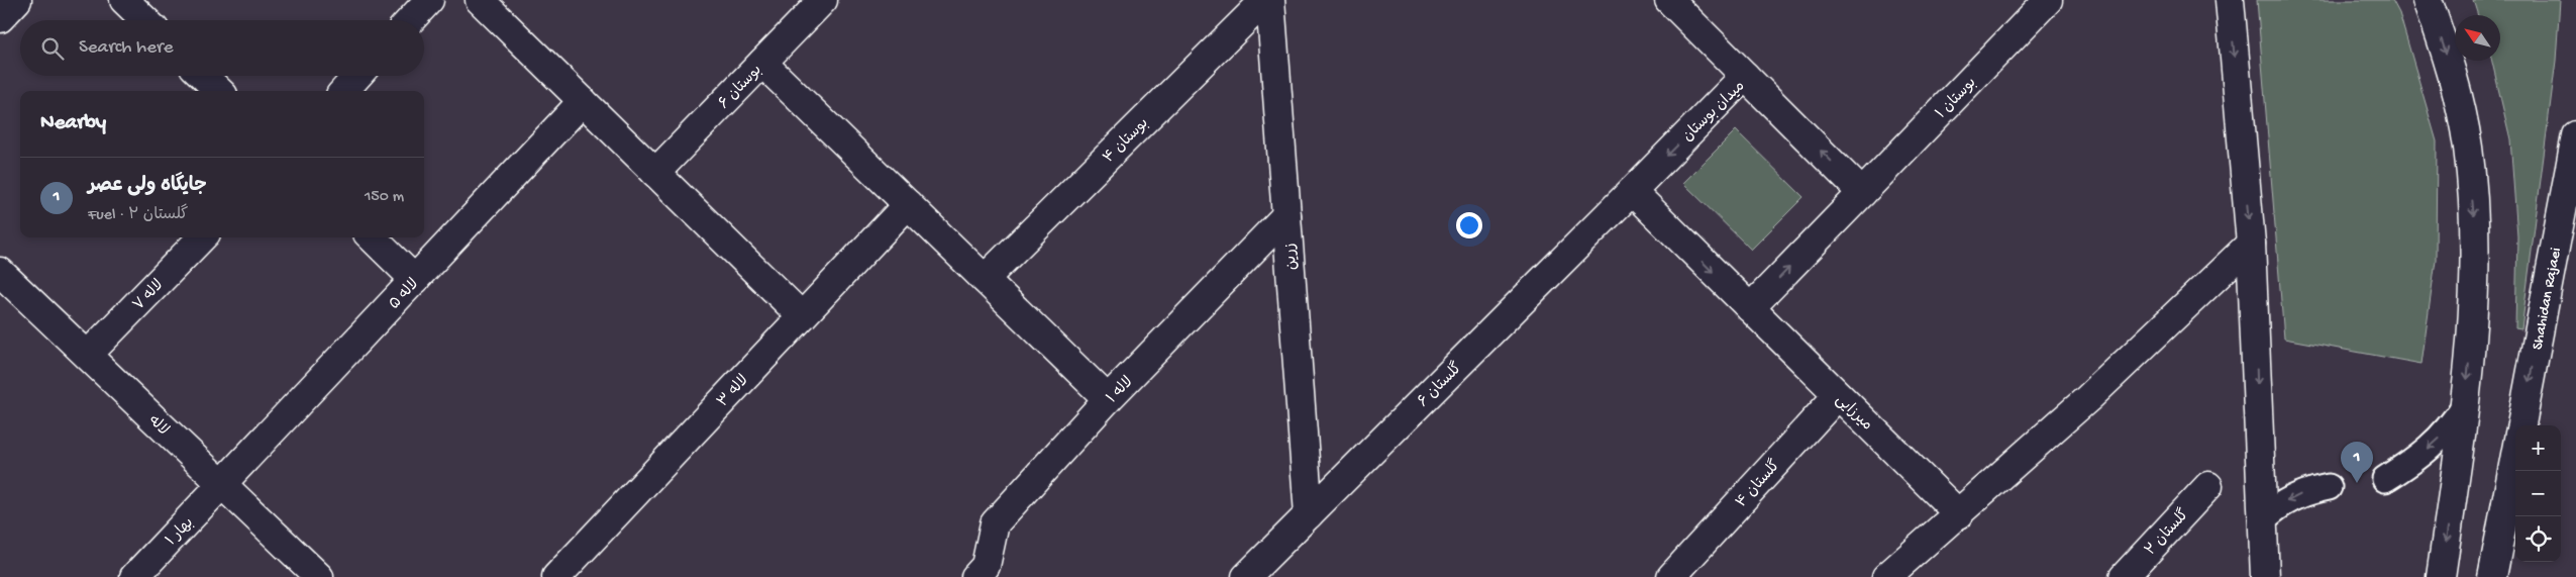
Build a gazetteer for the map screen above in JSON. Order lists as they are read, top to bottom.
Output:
{
  "streets": {
    "street": [
      "بوستان ۶",
      "بوستان ۱",
      "میدان بوستان",
      "بوستان ۴",
      "زرین",
      "لاله ۵",
      "لاله ۷",
      "Shahidan Rajaei",
      "گلستان ۶",
      "لاله ۱",
      "لاله ۳",
      "میرزایی",
      "لاله",
      "گلستان ۴",
      "بهار ۱",
      "گلستان ۲"
    ]
  },
  "crossings": [
    ["بوستان ۱", "میدان بوستان"],
    ["میدان بوستان", "گلستان ۶"],
    ["زرین", "گلستان ۶"],
    ["زرین", "لاله ۱"],
    ["لاله ۵", "لاله"],
    ["لاله ۵", "بهار ۱"],
    ["لاله ۷", "لاله"],
    ["میرزایی", "گلستان ۴"],
    ["لاله", "بهار ۱"]
  ],
  "north": "top left",
  "page": {
    "search": "Search here",
    "heading": "Nearby",
    "list": [
      {
        "mark": "1",
        "name": "جایگاه ولی عصر",
        "note": "Fuel · گلستان ۲",
        "value": "150 m"
      }
    ],
    "map_buttons": ["+", "−"],
    "pins": "1"
  }
}
